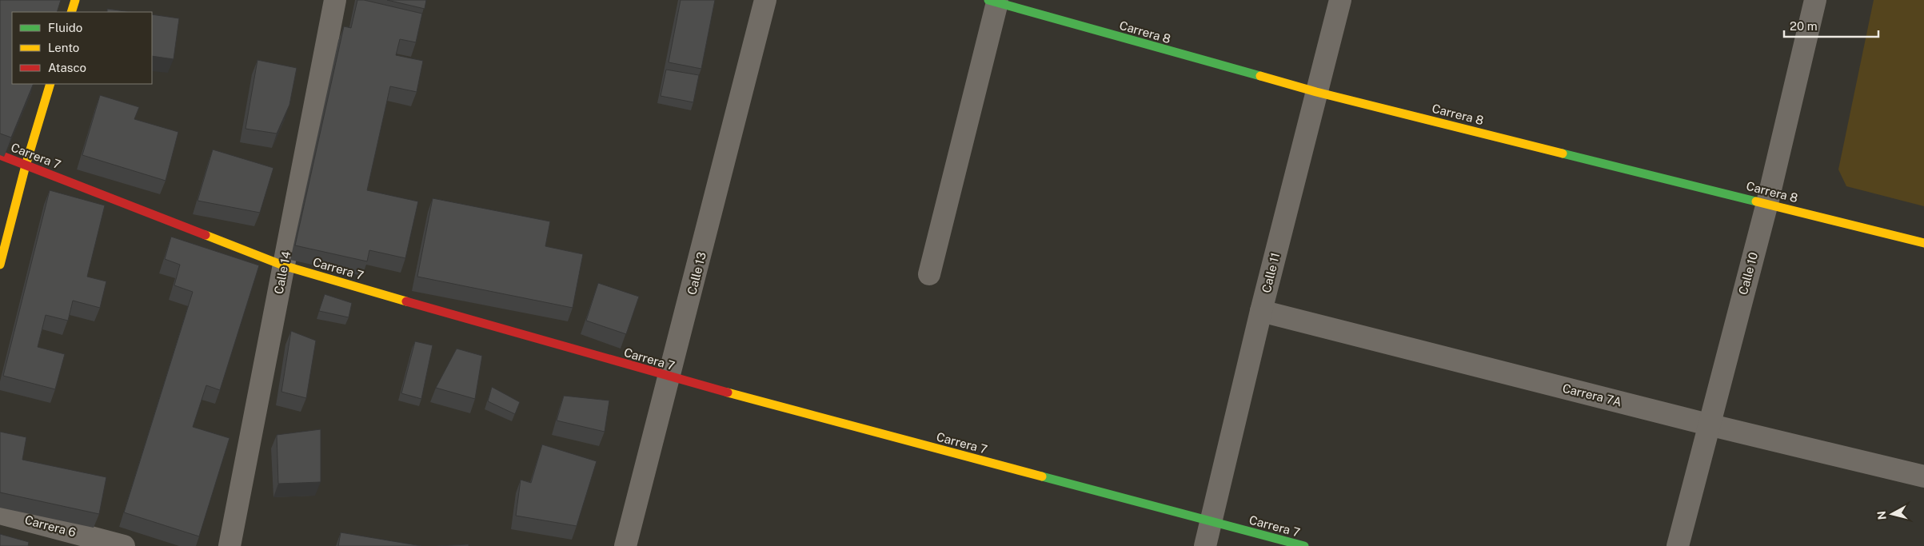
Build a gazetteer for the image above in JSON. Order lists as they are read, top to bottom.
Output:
{
  "streets": {
    "street": [
      "Carrera 8",
      "Carrera 7",
      "Calle 14",
      "Calle 11",
      "Calle 13",
      "Calle 10",
      "Carrera 7A",
      "Carrera 6"
    ]
  },
  "crossings": [
    ["Carrera 8", "Calle 11"],
    ["Carrera 8", "Calle 10"],
    ["Carrera 7", "Calle 14"],
    ["Carrera 7", "Calle 11"],
    ["Carrera 7", "Calle 13"],
    ["Calle 11", "Carrera 7A"],
    ["Calle 10", "Carrera 7A"]
  ],
  "legend": ["Fluido", "Lento", "Atasco"],
  "scale_bar": "20 m",
  "north": "left"
}
